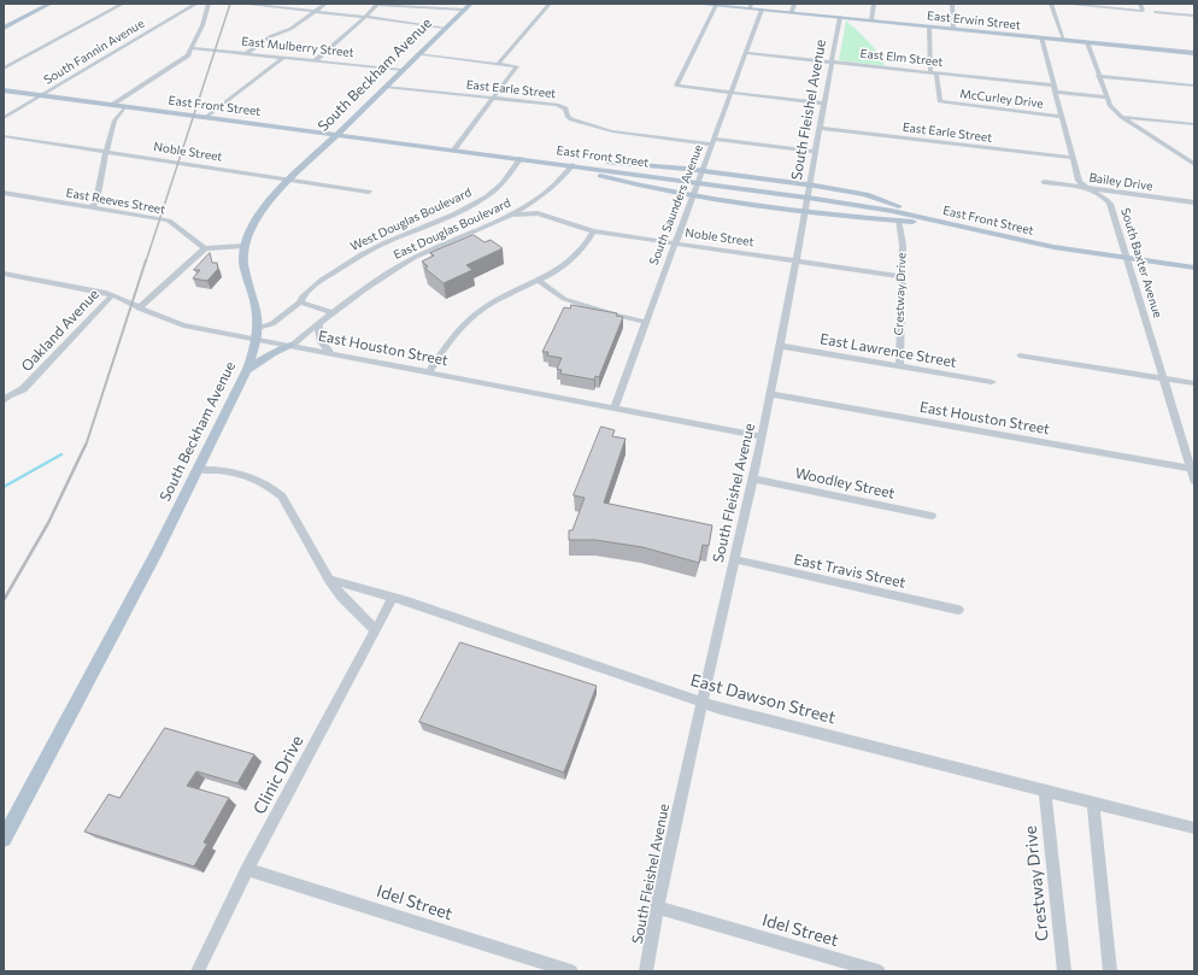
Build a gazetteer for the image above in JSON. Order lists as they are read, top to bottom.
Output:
{
  "streets": {
    "main road": ["East Erwin Street", "South Beckham Avenue", "East Front Street"],
    "street": [
      "East Mulberry Street",
      "South Fannin Avenue",
      "East Elm Street",
      "East Earle Street",
      "McCurley Drive",
      "South Fleishel Avenue",
      "Noble Street",
      "Bailey Drive",
      "East Reeves Street",
      "South Saunders Avenue",
      "West Douglas Boulevard",
      "East Douglas Boulevard",
      "South Baxter Avenue",
      "Crestway Drive",
      "Oakland Avenue",
      "East Houston Street",
      "East Lawrence Street",
      "Woodley Street",
      "East Travis Street",
      "East Dawson Street",
      "Clinic Drive",
      "Idel Street"
    ]
  },
  "crossings": [
    ["East Erwin Street", "South Fleishel Avenue"],
    ["East Erwin Street", "South Saunders Avenue"],
    ["East Erwin Street", "South Baxter Avenue"],
    ["East Mulberry Street", "South Beckham Avenue"],
    ["South Fannin Avenue", "East Front Street"],
    ["East Elm Street", "McCurley Drive"],
    ["East Elm Street", "South Fleishel Avenue"],
    ["East Elm Street", "South Saunders Avenue"],
    ["East Elm Street", "South Baxter Avenue"],
    ["South Beckham Avenue", "East Earle Street"],
    ["South Beckham Avenue", "East Front Street"],
    ["South Beckham Avenue", "Noble Street"],
    ["South Beckham Avenue", "West Douglas Boulevard"],
    ["South Beckham Avenue", "East Houston Street"],
    ["East Earle Street", "South Fleishel Avenue"],
    ["East Earle Street", "South Saunders Avenue"],
    ["East Earle Street", "South Baxter Avenue"],
    ["McCurley Drive", "South Baxter Avenue"],
    ["East Front Street", "West Douglas Boulevard"],
    ["East Front Street", "East Douglas Boulevard"],
    ["East Front Street", "South Baxter Avenue"],
    ["South Fleishel Avenue", "Noble Street"],
    ["South Fleishel Avenue", "East Houston Street"],
    ["South Fleishel Avenue", "East Lawrence Street"],
    ["South Fleishel Avenue", "Woodley Street"],
    ["South Fleishel Avenue", "East Travis Street"],
    ["South Fleishel Avenue", "East Dawson Street"],
    ["South Fleishel Avenue", "Idel Street"],
    ["Noble Street", "South Saunders Avenue"],
    ["Noble Street", "East Douglas Boulevard"],
    ["Noble Street", "Crestway Drive"],
    ["Bailey Drive", "South Baxter Avenue"],
    ["South Saunders Avenue", "East Houston Street"],
    ["East Douglas Boulevard", "East Houston Street"],
    ["South Baxter Avenue", "East Houston Street"],
    ["Crestway Drive", "East Lawrence Street"],
    ["Crestway Drive", "East Dawson Street"],
    ["Oakland Avenue", "East Houston Street"],
    ["East Dawson Street", "Clinic Drive"],
    ["Clinic Drive", "Idel Street"]
  ]
}
